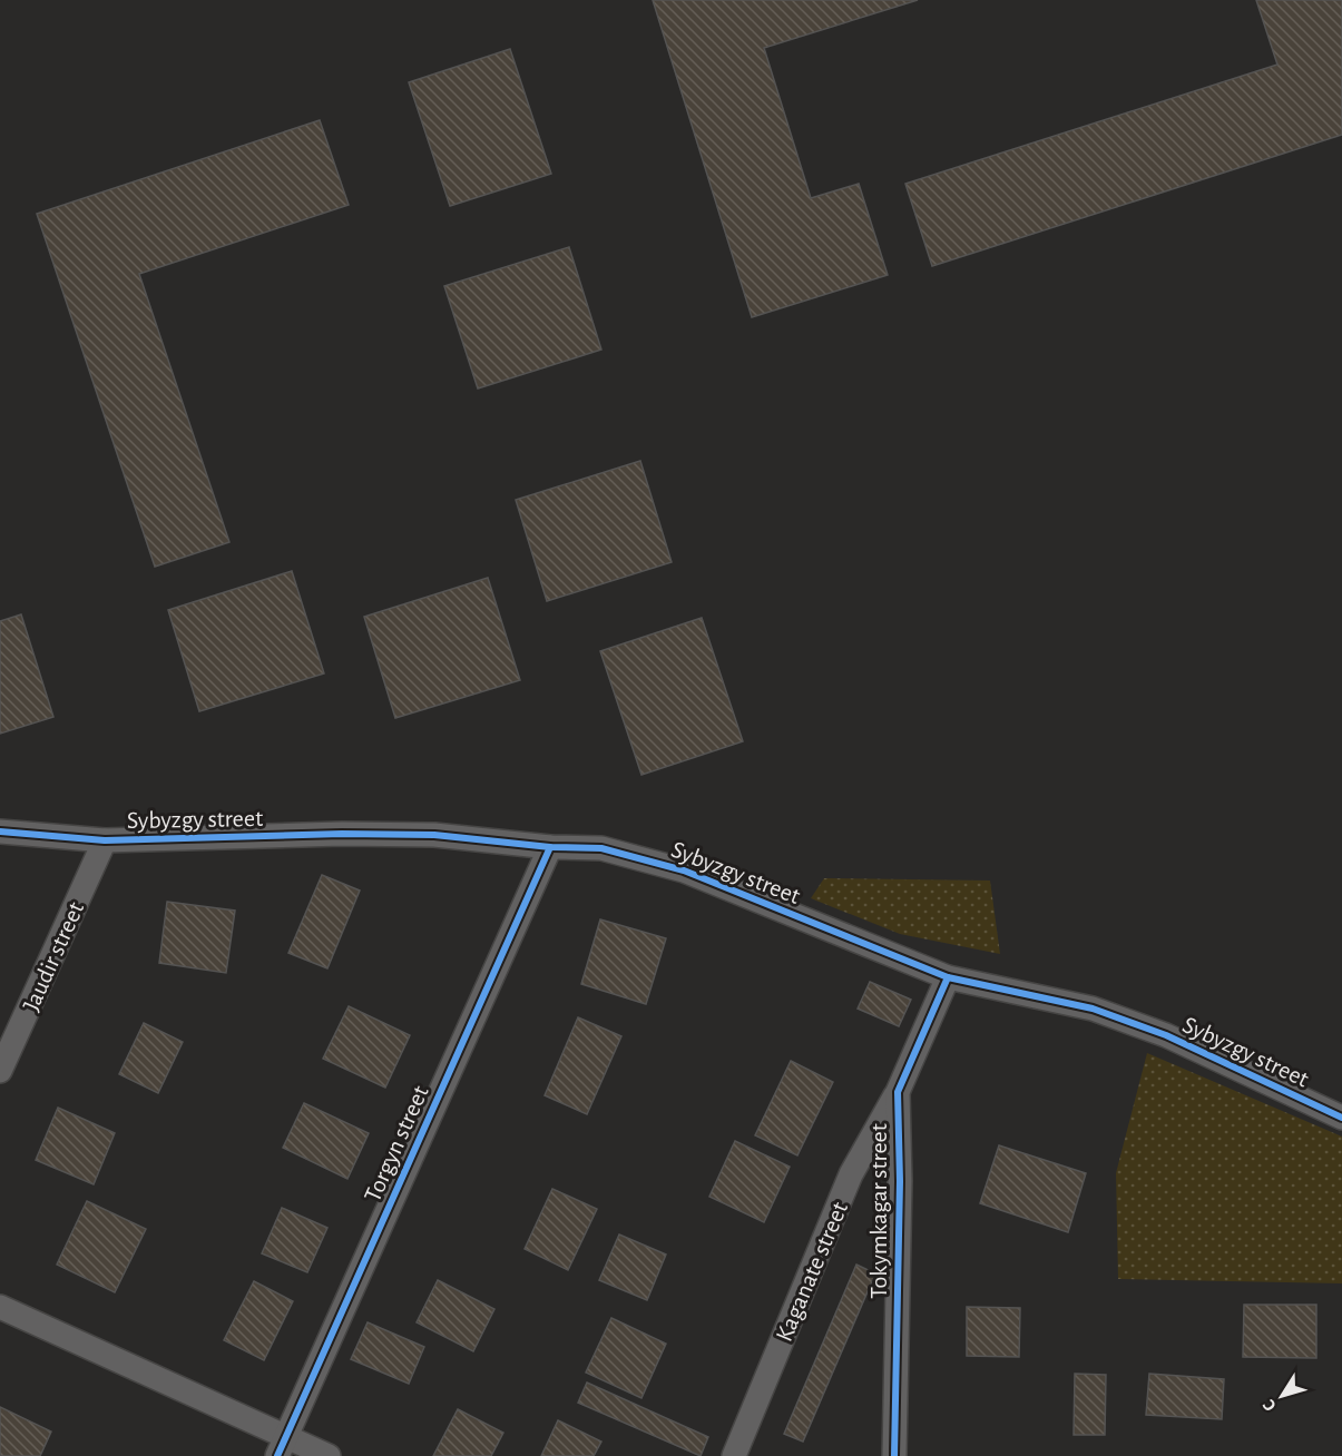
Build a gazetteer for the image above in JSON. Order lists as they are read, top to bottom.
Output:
{
  "streets": {
    "street": [
      "Sybyzgy street",
      "Jaudir street",
      "Torgyn street",
      "Tokymkagar street",
      "Kaganate street"
    ]
  },
  "crossings": [
    ["Sybyzgy street", "Jaudir street"],
    ["Sybyzgy street", "Torgyn street"],
    ["Sybyzgy street", "Tokymkagar street"],
    ["Tokymkagar street", "Kaganate street"]
  ],
  "north": "bottom left"
}
